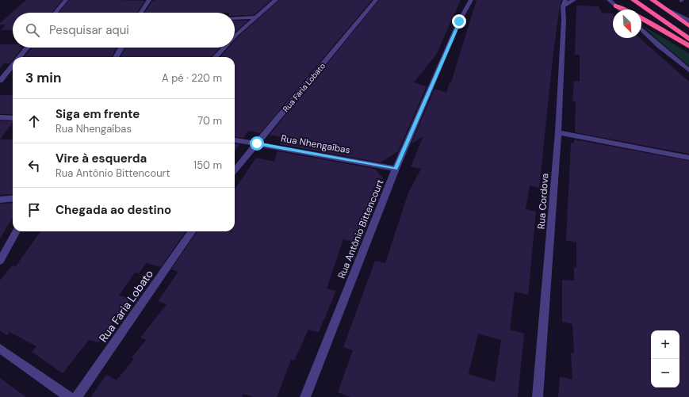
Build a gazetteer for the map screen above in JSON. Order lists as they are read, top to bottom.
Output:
{
  "streets": {
    "street": [
      "Rua Faria Lobato",
      "Rua Nhengaíbas",
      "Rua Cordova",
      "Rua Antônio Bittencourt"
    ]
  },
  "crossings": [
    ["Rua Faria Lobato", "Rua Nhengaíbas"],
    ["Rua Nhengaíbas", "Rua Antônio Bittencourt"]
  ],
  "north": "bottom right",
  "page": {
    "search": "Pesquisar aqui",
    "heading": ["3 min", "A pé · 220 m"],
    "list": [
      ["Siga em frente", "Rua Nhengaíbas", "70 m"],
      ["Vire à esquerda", "Rua Antônio Bittencourt", "150 m"],
      "Chegada ao destino"
    ],
    "map_buttons": ["+", "−"]
  }
}
